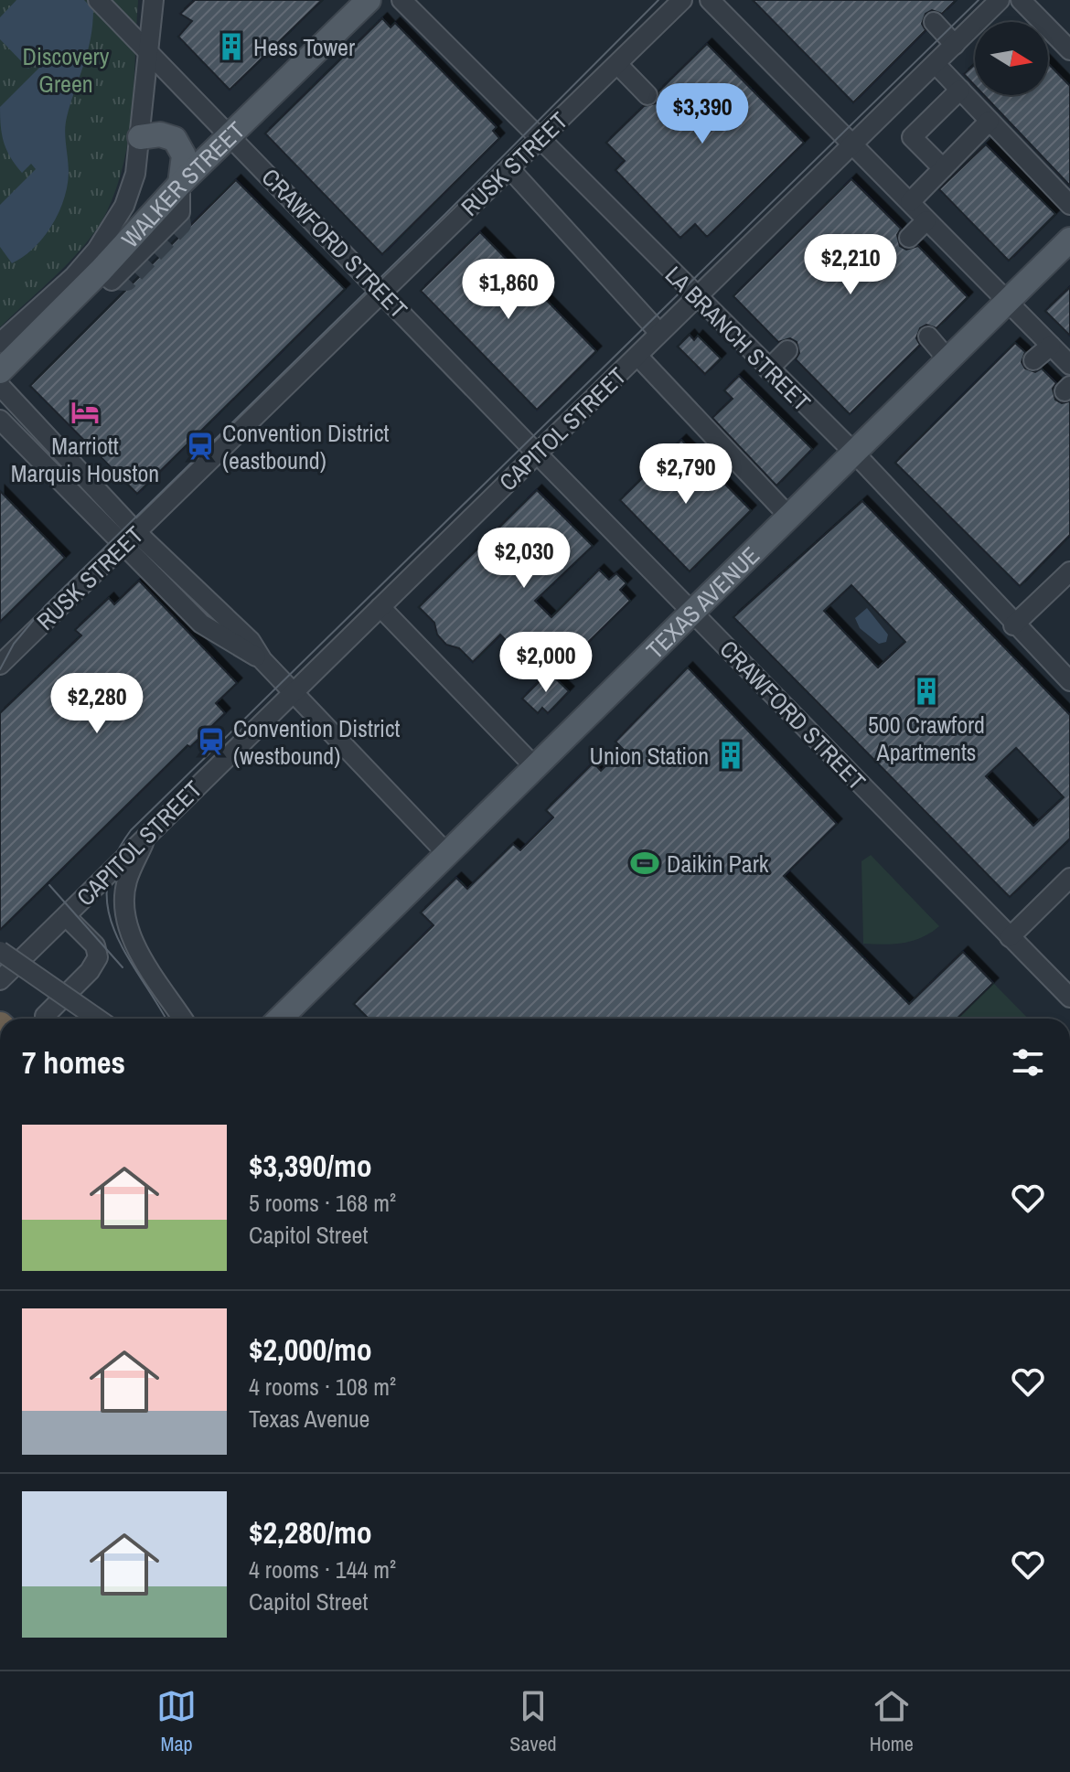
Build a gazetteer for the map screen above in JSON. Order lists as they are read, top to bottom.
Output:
{
  "streets": {
    "main road": ["WALKER STREET", "TEXAS AVENUE"],
    "street": [
      "RUSK STREET",
      "CRAWFORD STREET",
      "LA BRANCH STREET",
      "CAPITOL STREET"
    ]
  },
  "crossings": [
    ["RUSK STREET", "CRAWFORD STREET"],
    ["RUSK STREET", "LA BRANCH STREET"],
    ["WALKER STREET", "CRAWFORD STREET"],
    ["CRAWFORD STREET", "CAPITOL STREET"],
    ["CRAWFORD STREET", "TEXAS AVENUE"],
    ["LA BRANCH STREET", "CAPITOL STREET"],
    ["LA BRANCH STREET", "TEXAS AVENUE"]
  ],
  "parks": ["Discovery Green"],
  "places": {
    "building": ["Hess Tower", "500 Crawford Apartments", "Union Station"],
    "hotel": ["Marriott Marquis Houston"],
    "station": ["Convention District (eastbound)", "Convention District (westbound)"],
    "sports": ["Daikin Park"]
  },
  "north": "right",
  "page": {
    "price": [
      "$3,390",
      "$2,210",
      "$1,860",
      "$2,790",
      "$2,030",
      "$2,000",
      "$2,280"
    ],
    "heading": "7 homes",
    "list": [
      {
        "name": "$3,390/mo",
        "note": "5 rooms · 168 m² · Capitol Street"
      },
      {
        "name": "$2,000/mo",
        "note": "4 rooms · 108 m² · Texas Avenue"
      },
      {
        "name": "$2,280/mo",
        "note": "4 rooms · 144 m² · Capitol Street"
      }
    ],
    "tabs": ["Map", "Saved", "Home"]
  }
}
